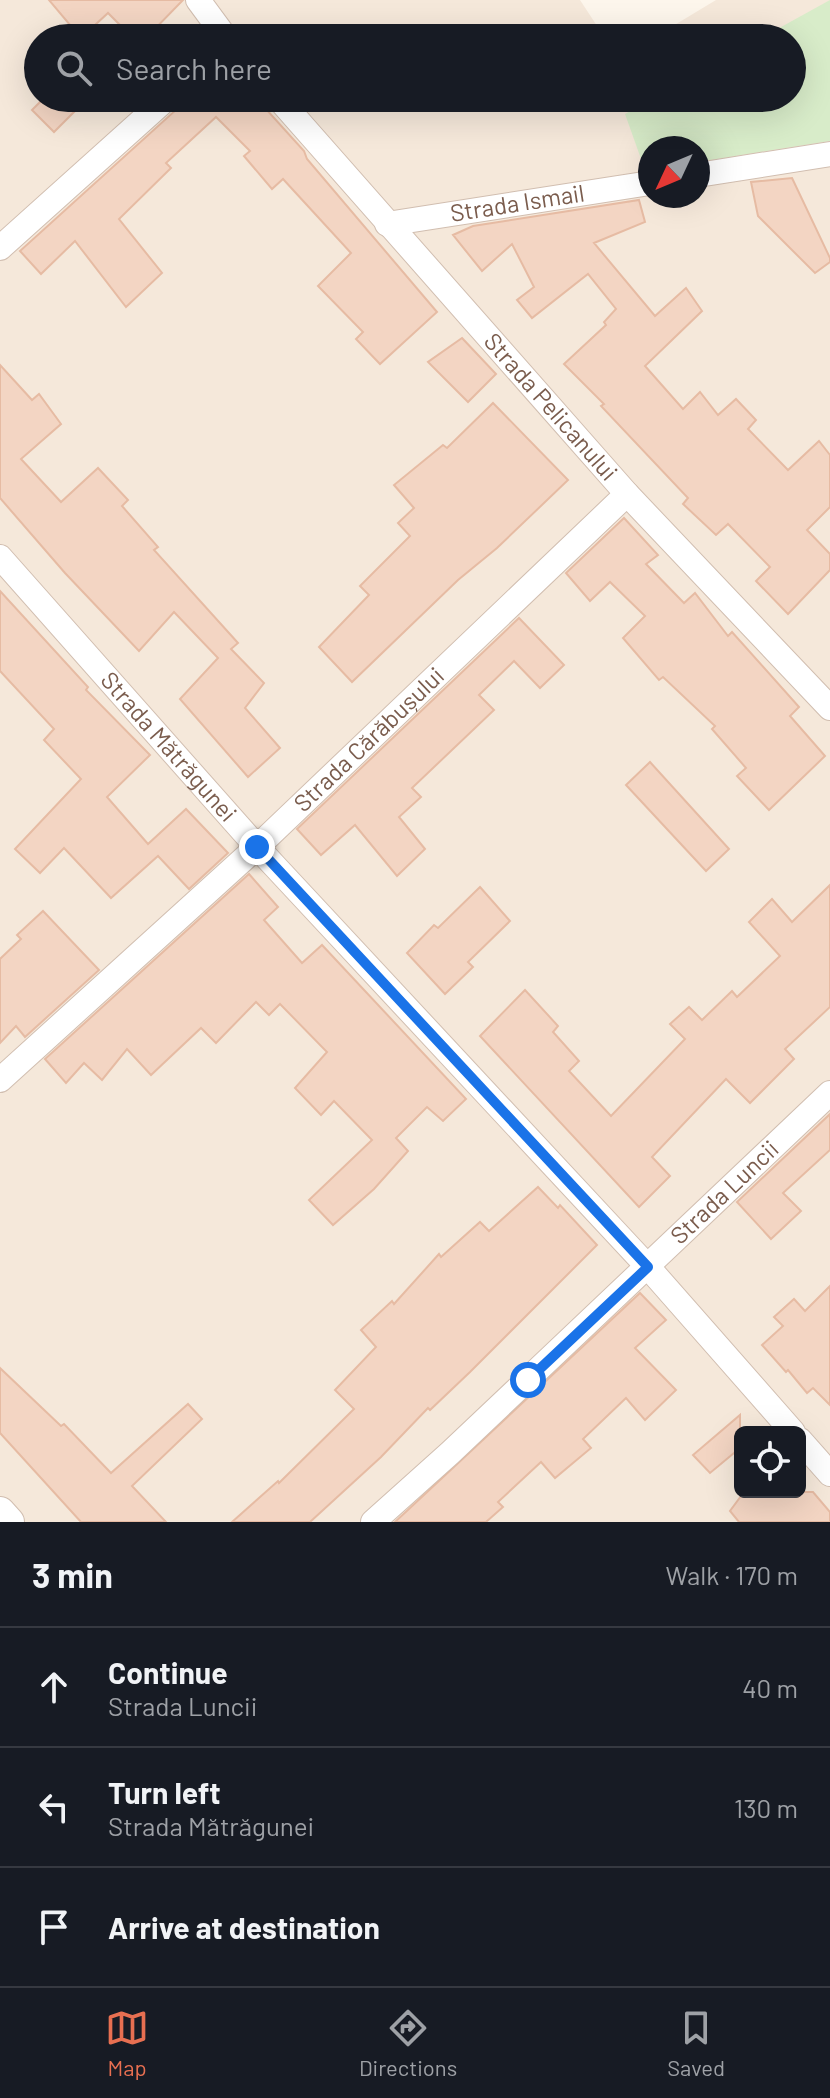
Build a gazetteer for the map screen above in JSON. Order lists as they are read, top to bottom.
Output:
{
  "streets": {
    "street": [
      "Strada Ismail",
      "Strada Pelicanului",
      "Strada Cărăbușului",
      "Strada Mătrăgunei",
      "Strada Luncii"
    ]
  },
  "crossings": [
    ["Strada Ismail", "Strada Pelicanului"],
    ["Strada Pelicanului", "Strada Cărăbușului"],
    ["Strada Cărăbușului", "Strada Mătrăgunei"],
    ["Strada Mătrăgunei", "Strada Luncii"]
  ],
  "north": "bottom left",
  "page": {
    "search": "Search here",
    "heading": ["3 min", "Walk · 170 m"],
    "list": [
      ["Continue", "Strada Luncii", "40 m"],
      ["Turn left", "Strada Mătrăgunei", "130 m"],
      "Arrive at destination"
    ],
    "nav": ["Map", "Directions", "Saved"]
  }
}
